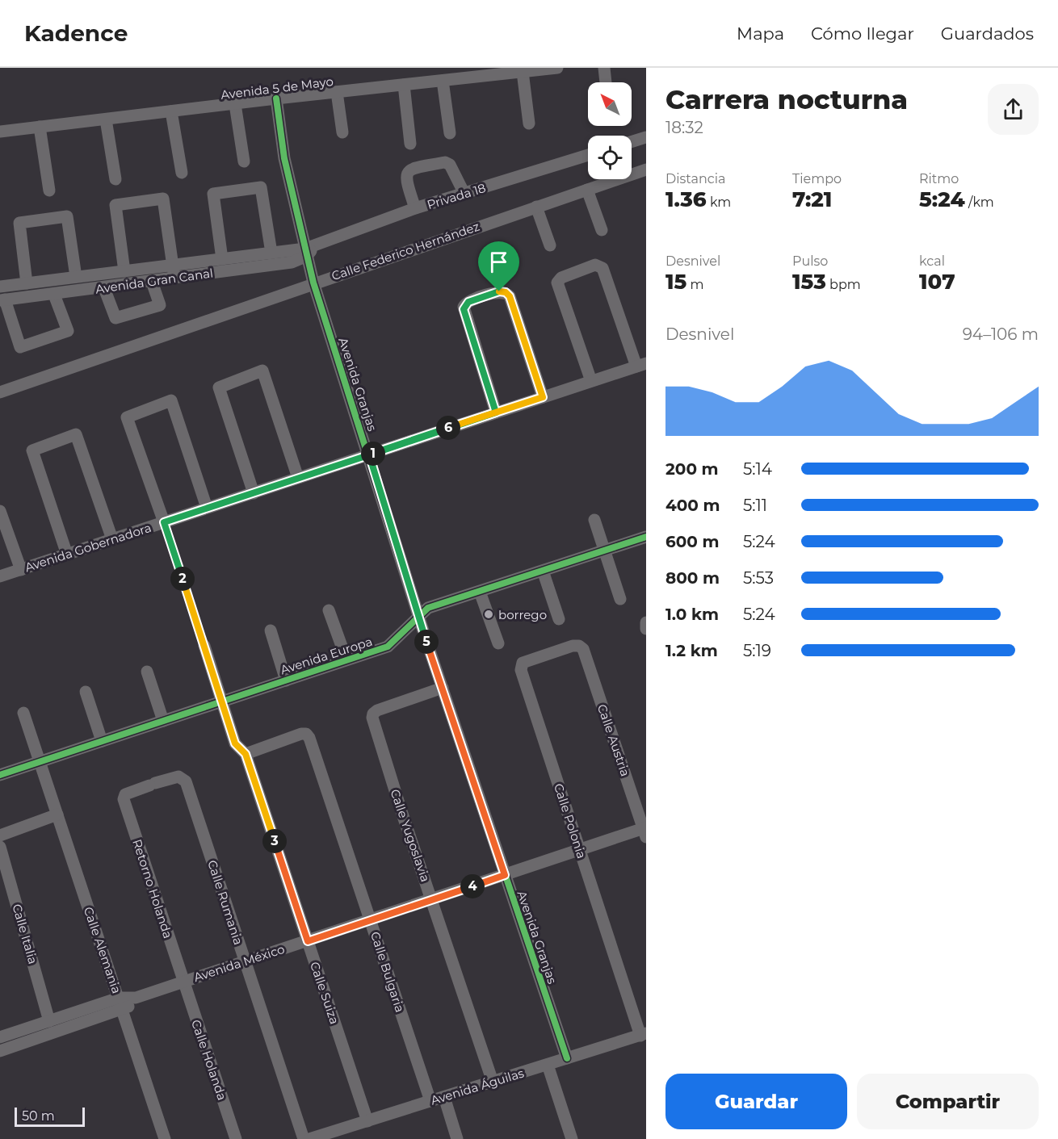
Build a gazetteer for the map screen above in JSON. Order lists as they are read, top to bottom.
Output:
{
  "streets": {
    "street": [
      "Avenida 5 de Mayo",
      "Privada 18",
      "Calle Federico Hernández",
      "Avenida Gran Canal",
      "Avenida Granjas",
      "Avenida Gobernadora",
      "Avenida Europa",
      "Calle Austria",
      "Calle Polonia",
      "Calle Yugoslavia",
      "Retorno Holanda",
      "Calle Rumania",
      "Calle Italia",
      "Calle Alemania",
      "Avenida México",
      "Calle Bulgaria",
      "Calle Suiza",
      "Calle Holanda",
      "Avenida Águilas"
    ]
  },
  "crossings": [
    ["Avenida 5 de Mayo", "Avenida Granjas"],
    ["Privada 18", "Avenida Gran Canal"],
    ["Privada 18", "Avenida Granjas"],
    ["Calle Federico Hernández", "Avenida Granjas"],
    ["Avenida Gran Canal", "Avenida Granjas"],
    ["Avenida Granjas", "Avenida Gobernadora"],
    ["Avenida Granjas", "Avenida Europa"],
    ["Avenida Granjas", "Calle Yugoslavia"],
    ["Avenida Granjas", "Avenida México"],
    ["Avenida Granjas", "Avenida Águilas"],
    ["Avenida Europa", "Calle Alemania"],
    ["Avenida Europa", "Calle Suiza"],
    ["Calle Austria", "Calle Polonia"],
    ["Calle Austria", "Avenida México"],
    ["Calle Polonia", "Avenida México"],
    ["Calle Polonia", "Avenida Águilas"],
    ["Calle Yugoslavia", "Avenida México"],
    ["Calle Yugoslavia", "Avenida Águilas"],
    ["Retorno Holanda", "Calle Rumania"],
    ["Retorno Holanda", "Avenida México"],
    ["Retorno Holanda", "Calle Holanda"],
    ["Calle Rumania", "Avenida México"],
    ["Calle Italia", "Avenida México"],
    ["Calle Alemania", "Avenida México"],
    ["Avenida México", "Calle Bulgaria"],
    ["Avenida México", "Calle Suiza"],
    ["Avenida México", "Calle Holanda"],
    ["Calle Bulgaria", "Calle Suiza"],
    ["Calle Bulgaria", "Avenida Águilas"],
    ["Calle Suiza", "Avenida Águilas"]
  ],
  "places": ["borrego"],
  "scale_bar": "50 m",
  "north": "top left",
  "page": {
    "header": "Kadence",
    "nav": ["Mapa", "Cómo llegar", "Guardados"],
    "heading": ["Carrera nocturna", "18:32"],
    "stats": [
      ["Distancia", "1.36 km"],
      ["Tiempo", "7:21"],
      ["Ritmo", "5:24 /km"],
      ["Desnivel", "15 m"],
      ["Pulso", "153 bpm"],
      ["kcal", "107"]
    ],
    "chart": ["Desnivel", "94–106 m"],
    "pins": [
      "6",
      "1",
      "2",
      "5",
      "3",
      "4"
    ],
    "list": [
      {
        "name": "200 m",
        "note": "5:14"
      },
      {
        "name": "400 m",
        "note": "5:11"
      },
      {
        "name": "600 m",
        "note": "5:24"
      },
      {
        "name": "800 m",
        "note": "5:53"
      },
      {
        "name": "1.0 km",
        "note": "5:24"
      },
      {
        "name": "1.2 km",
        "note": "5:19"
      }
    ],
    "buttons": ["Guardar", "Compartir"],
    "scale": "50 m"
  }
}
